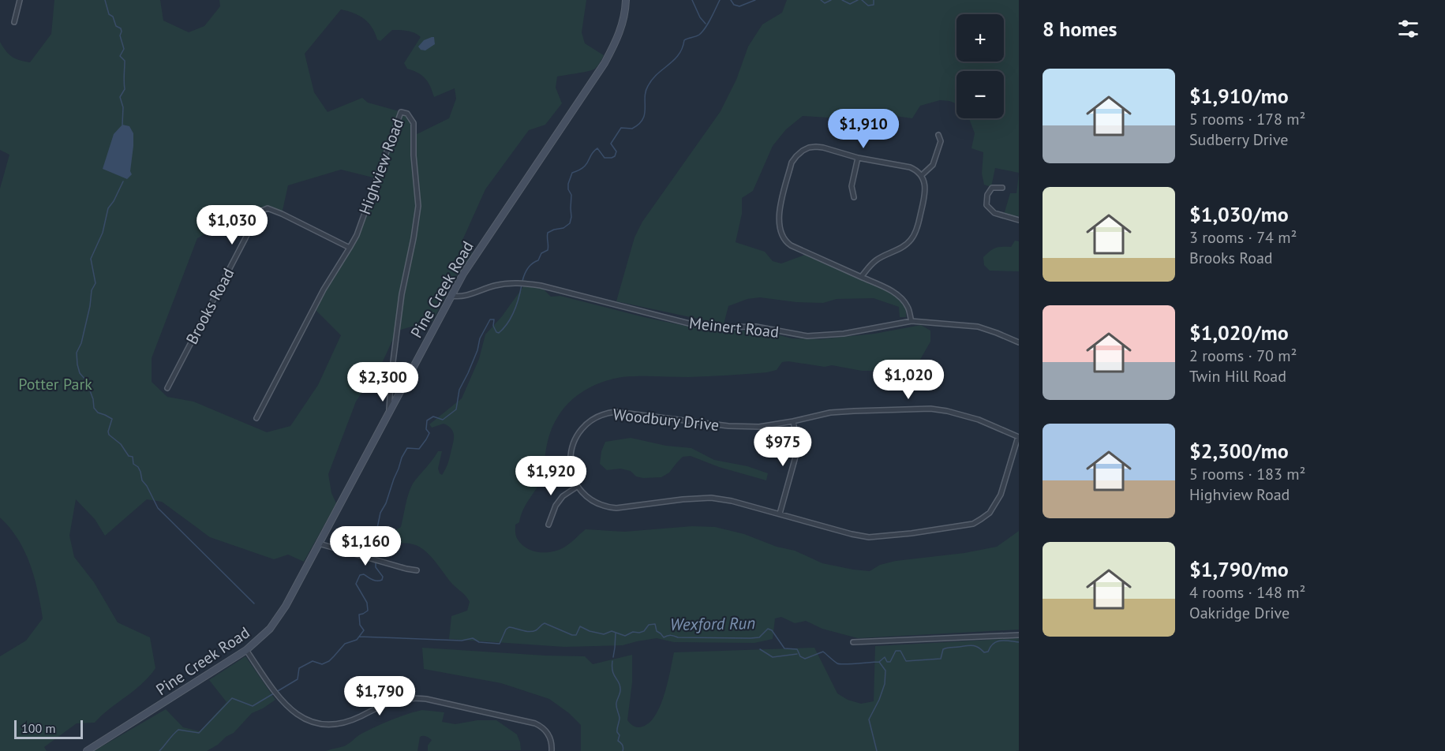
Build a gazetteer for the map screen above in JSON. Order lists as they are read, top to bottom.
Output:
{
  "streets": {
    "street": [
      "Highview Road",
      "Pine Creek Road",
      "Brooks Road",
      "Meinert Road",
      "Woodbury Drive"
    ]
  },
  "crossings": [
    ["Highview Road", "Pine Creek Road"],
    ["Highview Road", "Brooks Road"],
    ["Pine Creek Road", "Meinert Road"]
  ],
  "water": ["Wexford Run"],
  "parks": ["Potter Park"],
  "scale_bar": "100 m",
  "page": {
    "heading": "8 homes",
    "map_buttons": ["+", "−"],
    "list": [
      {
        "name": "$1,910/mo",
        "note": "5 rooms · 178 m² · Sudberry Drive"
      },
      {
        "name": "$1,030/mo",
        "note": "3 rooms · 74 m² · Brooks Road"
      },
      {
        "name": "$1,020/mo",
        "note": "2 rooms · 70 m² · Twin Hill Road"
      },
      {
        "name": "$2,300/mo",
        "note": "5 rooms · 183 m² · Highview Road"
      },
      {
        "name": "$1,790/mo",
        "note": "4 rooms · 148 m² · Oakridge Drive"
      }
    ],
    "price": [
      "$1,910",
      "$1,030",
      "$1,020",
      "$2,300",
      "$975",
      "$1,920",
      "$1,160",
      "$1,790"
    ],
    "scale": "100 m"
  }
}
